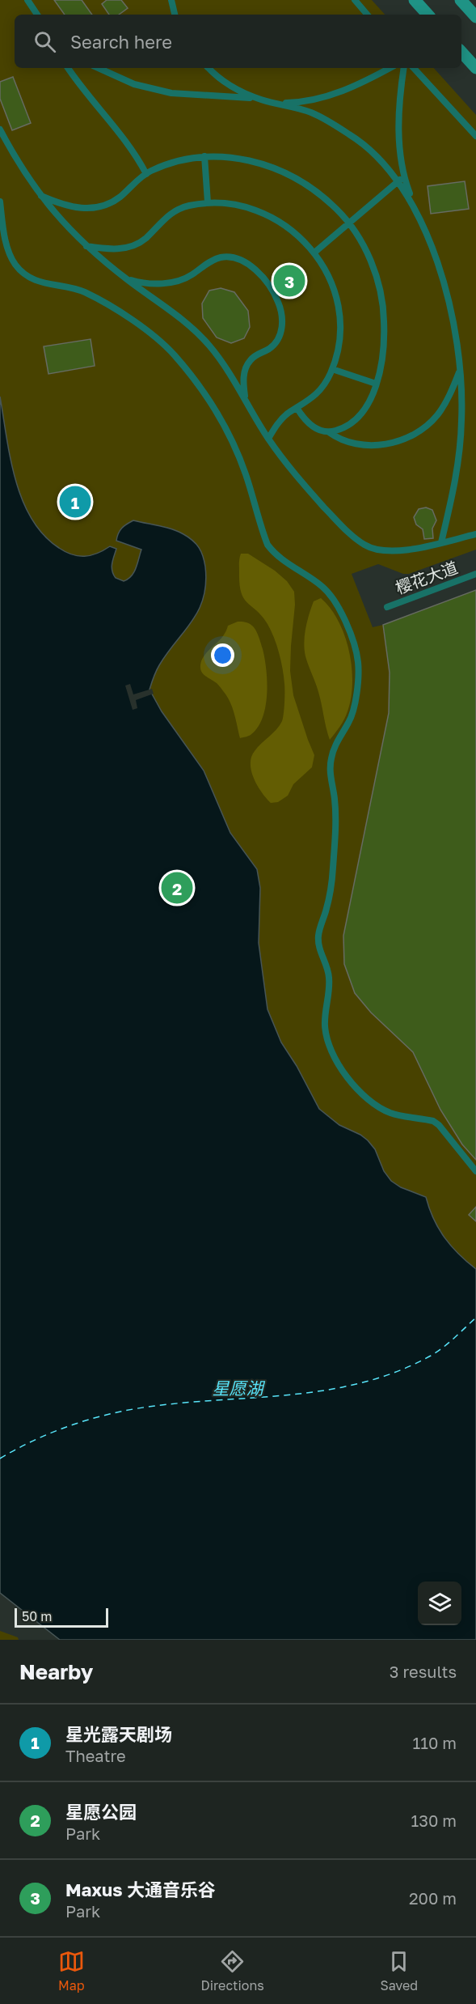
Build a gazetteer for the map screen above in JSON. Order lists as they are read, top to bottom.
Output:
{
  "streets": {
    "lane": ["樱花大道"]
  },
  "water": ["星愿湖"],
  "scale_bar": "50 m",
  "page": {
    "search": "Search here",
    "pins": ["3", "1", "2"],
    "scale": "50 m",
    "heading": ["Nearby", "3 results"],
    "list": [
      {
        "mark": "1",
        "name": "星光露天剧场",
        "note": "Theatre",
        "value": "110 m"
      },
      {
        "mark": "2",
        "name": "星愿公园",
        "note": "Park",
        "value": "130 m"
      },
      {
        "mark": "3",
        "name": "Maxus 大通音乐谷",
        "note": "Park",
        "value": "200 m"
      }
    ],
    "nav": ["Map", "Directions", "Saved"]
  }
}
